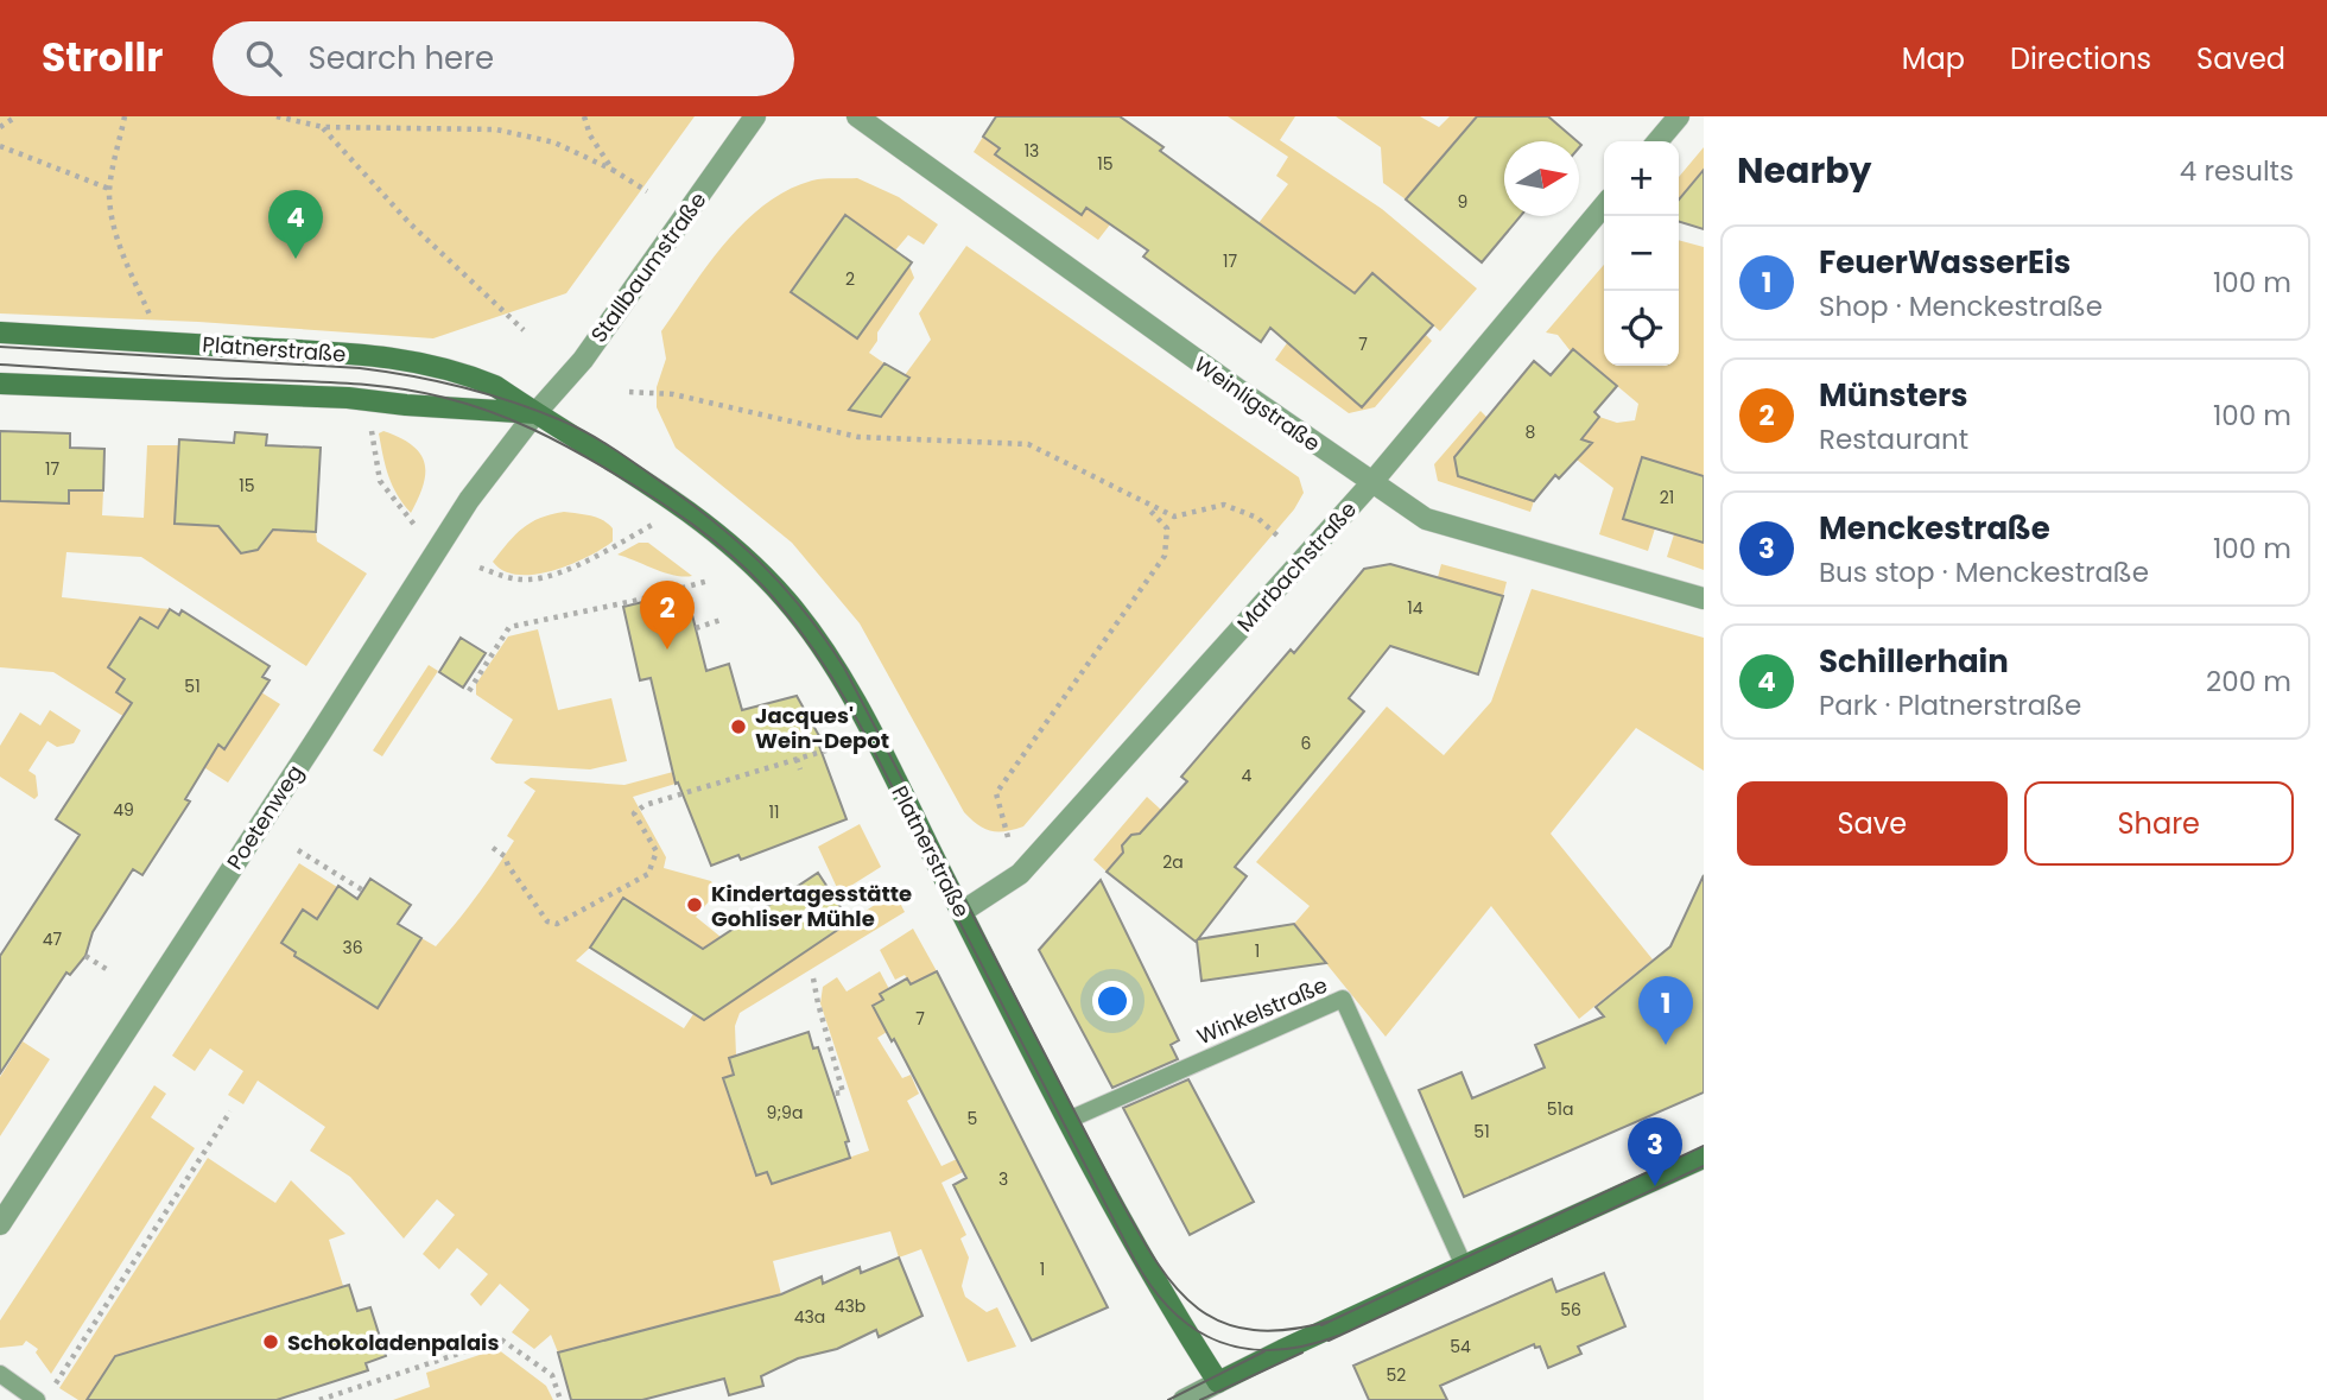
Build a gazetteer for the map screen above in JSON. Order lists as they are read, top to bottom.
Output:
{
  "streets": {
    "main road": ["Platnerstraße"],
    "street": [
      "Stallbaumstraße",
      "Weinligstraße",
      "Marbachstraße",
      "Poetenweg"
    ],
    "lane": ["Winkelstraße"]
  },
  "crossings": [
    ["Stallbaumstraße", "Platnerstraße"],
    ["Stallbaumstraße", "Poetenweg"],
    ["Platnerstraße", "Marbachstraße"],
    ["Platnerstraße", "Poetenweg"],
    ["Platnerstraße", "Winkelstraße"],
    ["Weinligstraße", "Marbachstraße"]
  ],
  "places": ["Jacques' Wein-Depot", "Kindertagesstätte Gohliser Mühle", "Schokoladenpalais"],
  "house_numbers": [
    "13",
    "15",
    "9",
    "17",
    "2",
    "7",
    "8",
    "17",
    "15",
    "21",
    "14",
    "51",
    "6",
    "4",
    "49",
    "11",
    "2a",
    "47",
    "36",
    "1",
    "7",
    "51a",
    "9;9a",
    "5",
    "51",
    "3",
    "1",
    "43b",
    "56",
    "43a",
    "54",
    "52"
  ],
  "north": "right",
  "page": {
    "header": "Strollr",
    "search": "Search here",
    "nav": ["Map", "Directions", "Saved"],
    "heading": ["Nearby", "4 results"],
    "map_buttons": ["+", "−"],
    "pins": [
      "4",
      "2",
      "1",
      "3"
    ],
    "list": [
      {
        "mark": "1",
        "name": "FeuerWasserEis",
        "note": "Shop · Menckestraße",
        "value": "100 m"
      },
      {
        "mark": "2",
        "name": "Münsters",
        "note": "Restaurant",
        "value": "100 m"
      },
      {
        "mark": "3",
        "name": "Menckestraße",
        "note": "Bus stop · Menckestraße",
        "value": "100 m"
      },
      {
        "mark": "4",
        "name": "Schillerhain",
        "note": "Park · Platnerstraße",
        "value": "200 m"
      }
    ],
    "buttons": ["Save", "Share"]
  }
}
